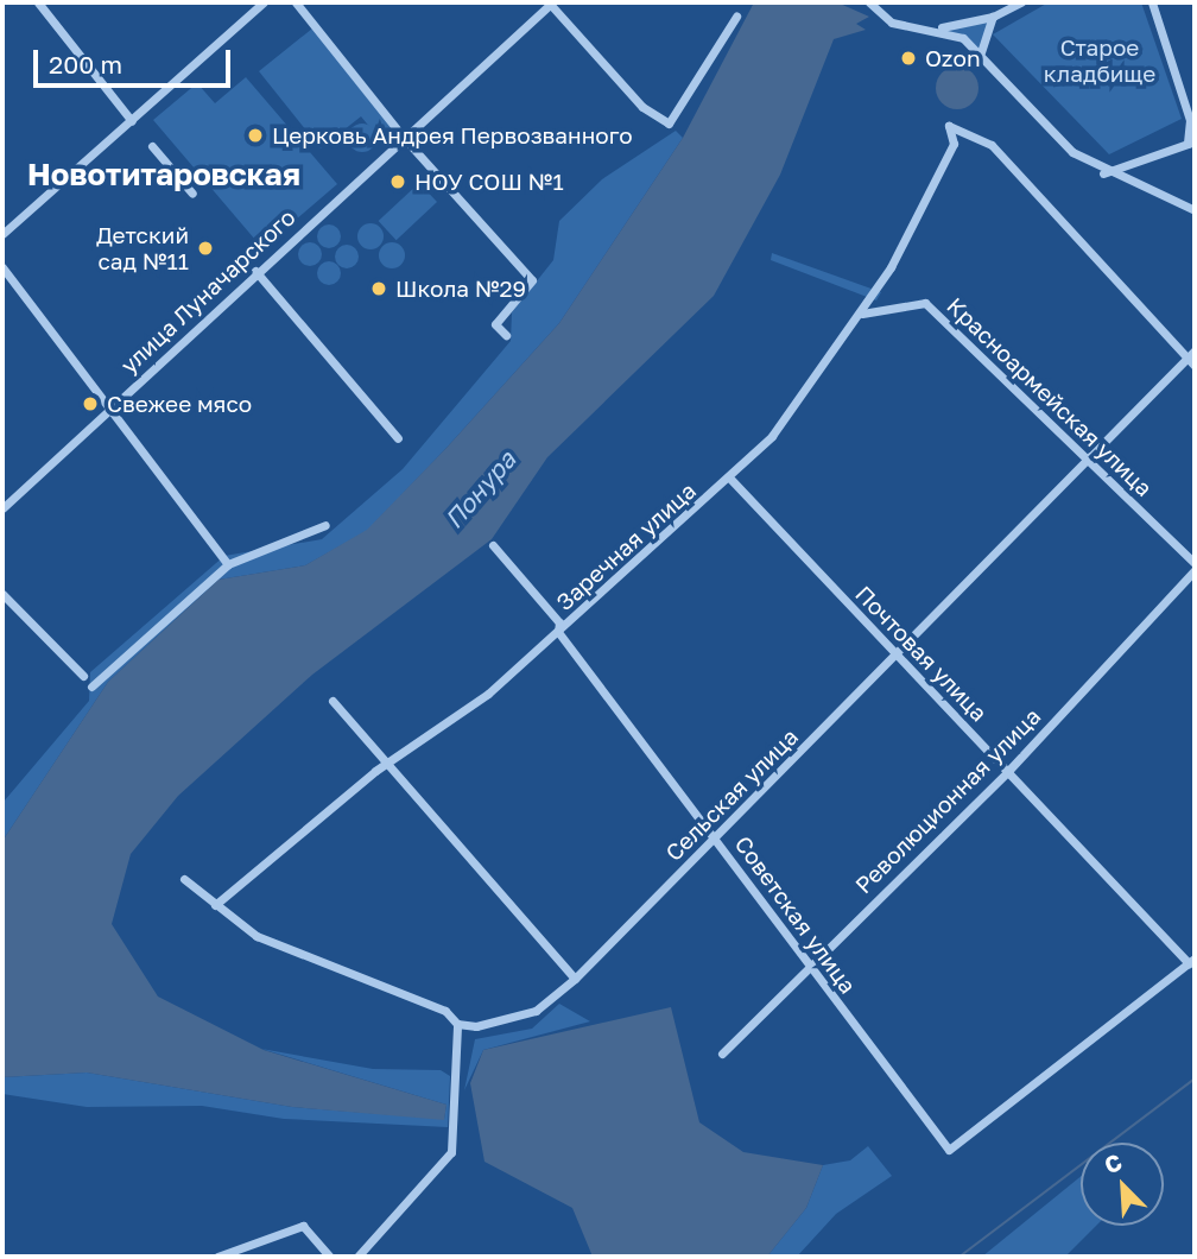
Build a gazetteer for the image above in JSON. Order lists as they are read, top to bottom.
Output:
{
  "streets": {
    "street": [
      "улица Луначарского",
      "Красноармейская улица",
      "Заречная улица",
      "Почтовая улица",
      "Сельская улица",
      "Революционная улица",
      "Советская улица"
    ]
  },
  "crossings": [
    ["Красноармейская улица", "Заречная улица"],
    ["Красноармейская улица", "Сельская улица"],
    ["Заречная улица", "Почтовая улица"],
    ["Заречная улица", "Сельская улица"],
    ["Заречная улица", "Советская улица"],
    ["Почтовая улица", "Сельская улица"],
    ["Почтовая улица", "Революционная улица"],
    ["Почтовая улица", "Советская улица"],
    ["Сельская улица", "Советская улица"],
    ["Революционная улица", "Советская улица"]
  ],
  "districts": ["Новотитаровская"],
  "water": ["Понура"],
  "parks": ["Старое кладбище"],
  "places": [
    "Ozon",
    "Церковь Андрея Первозванного",
    "НОУ СОШ №1",
    "Детский сад №11",
    "Школа №29",
    "Свежее мясо"
  ],
  "scale_bar": "200 m",
  "north": "top left"
}
